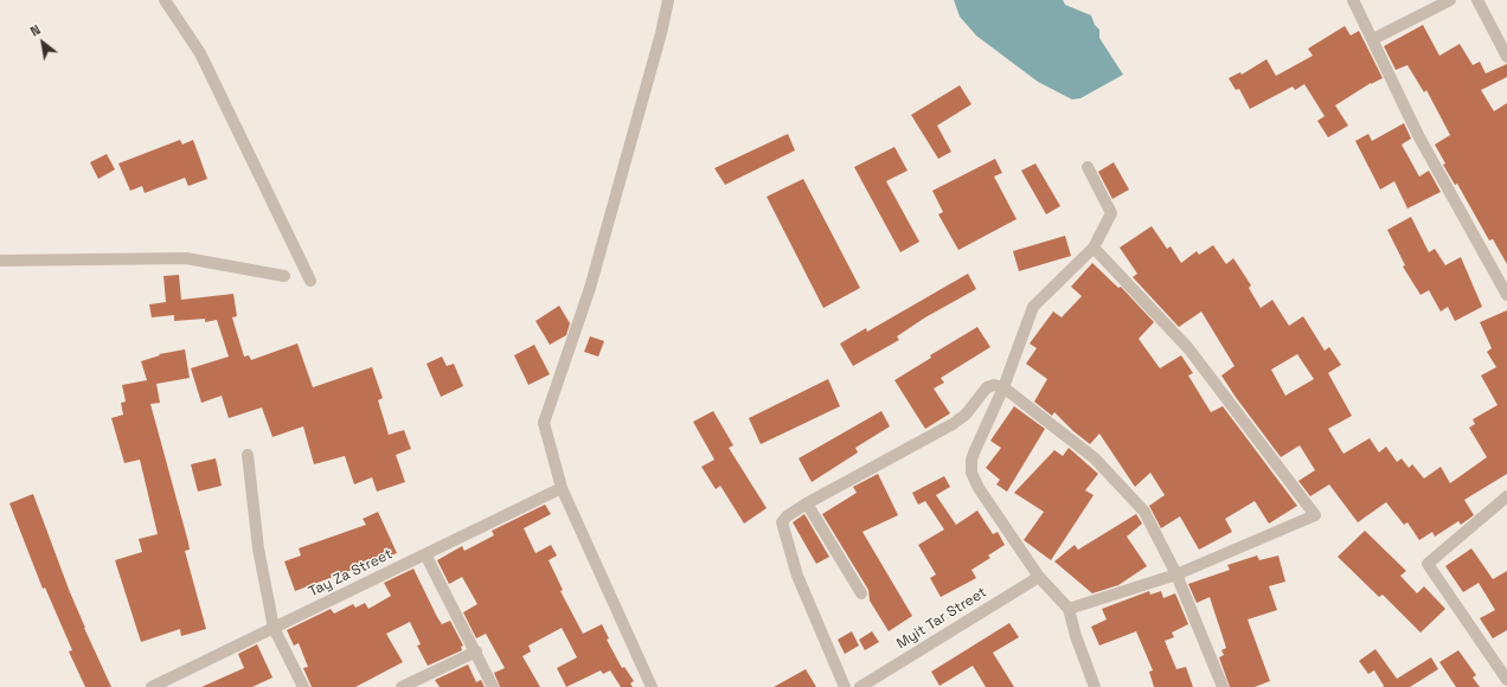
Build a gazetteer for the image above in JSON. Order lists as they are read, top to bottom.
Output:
{
  "streets": {
    "street": ["Tay Za Street", "Myit Tar Street"]
  },
  "north": "top left"
}
